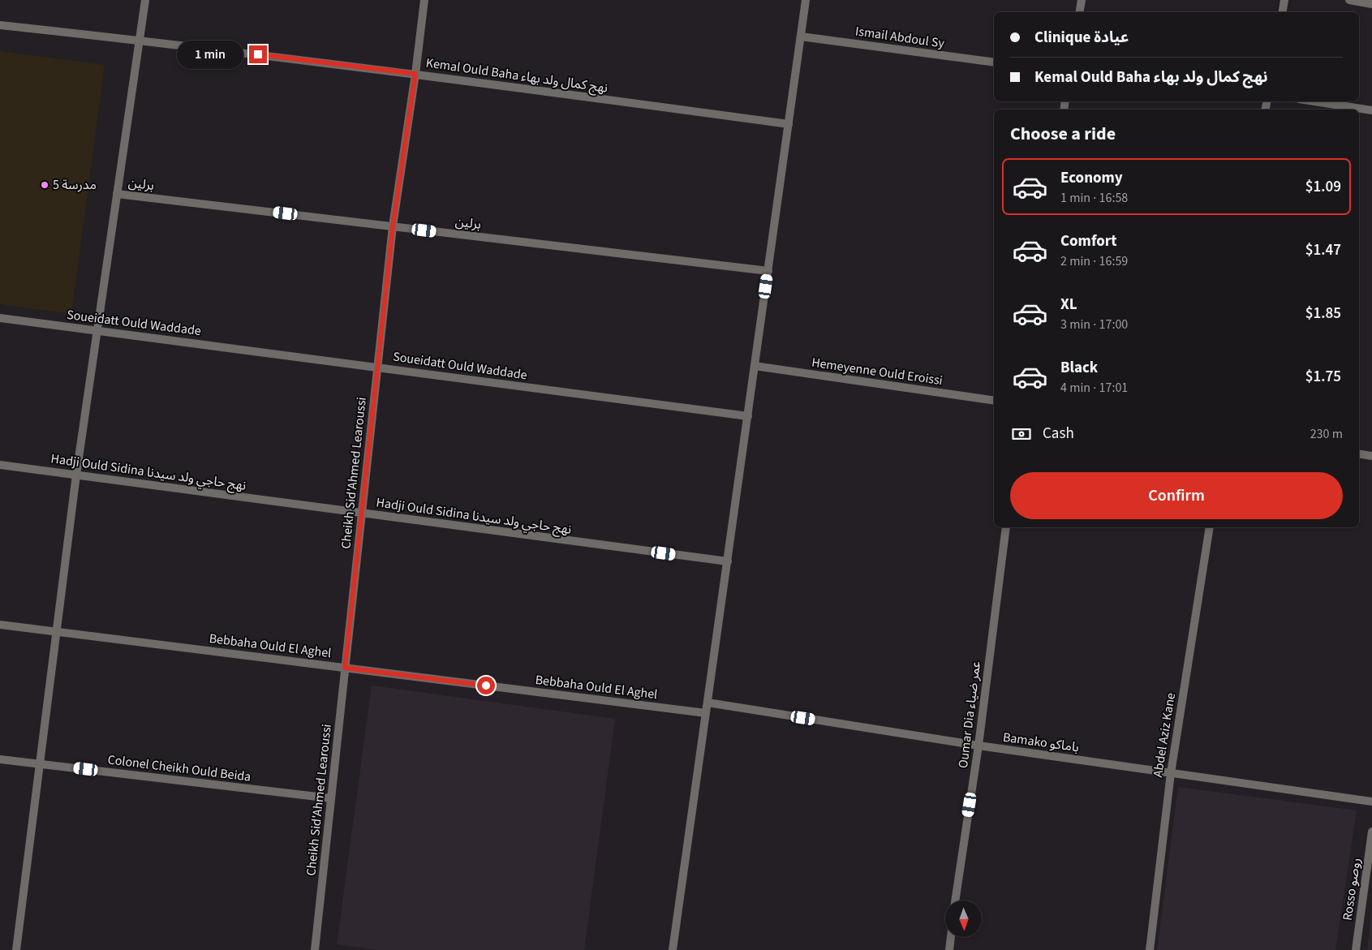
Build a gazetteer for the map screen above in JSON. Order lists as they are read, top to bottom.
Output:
{
  "streets": {
    "street": [
      "Ismail Abdoul Sy",
      "Kemal Ould Baha نهج كمال ولد بهاء",
      "برلين",
      "Soueidatt Ould Waddade",
      "Hemeyenne Ould Eroissi",
      "Hadji Ould Sidina نهج حاجي ولد سيدنا",
      "Cheikh Sid'Ahmed Learoussi",
      "Bebbaha Ould El Aghel",
      "Oumar Dia عمر ضياء",
      "Abdel Aziz Kane",
      "Bamako باماكو",
      "Colonel Cheikh Ould Beida",
      "Rosso روصو"
    ]
  },
  "crossings": [
    ["Kemal Ould Baha نهج كمال ولد بهاء", "Cheikh Sid'Ahmed Learoussi"],
    ["برلين", "Cheikh Sid'Ahmed Learoussi"],
    ["Soueidatt Ould Waddade", "Cheikh Sid'Ahmed Learoussi"],
    ["Hadji Ould Sidina نهج حاجي ولد سيدنا", "Cheikh Sid'Ahmed Learoussi"],
    ["Cheikh Sid'Ahmed Learoussi", "Bebbaha Ould El Aghel"],
    ["Cheikh Sid'Ahmed Learoussi", "Colonel Cheikh Ould Beida"],
    ["Oumar Dia عمر ضياء", "Bamako باماكو"],
    ["Abdel Aziz Kane", "Bamako باماكو"]
  ],
  "places": ["مدرسة 5"],
  "north": "bottom",
  "page": {
    "banner": ["Clinique عيادة", "Kemal Ould Baha نهج كمال ولد بهاء"],
    "bubble": "1 min",
    "heading": "Choose a ride",
    "list": [
      {
        "name": "Economy",
        "note": "1 min · 16:58",
        "value": "$1.09"
      },
      {
        "name": "Comfort",
        "note": "2 min · 16:59",
        "value": "$1.47"
      },
      {
        "name": "XL",
        "note": "3 min · 17:00",
        "value": "$1.85"
      },
      {
        "name": "Black",
        "note": "4 min · 17:01",
        "value": "$1.75"
      }
    ],
    "pay": ["Cash", "230 m"],
    "buttons": "Confirm"
  }
}
